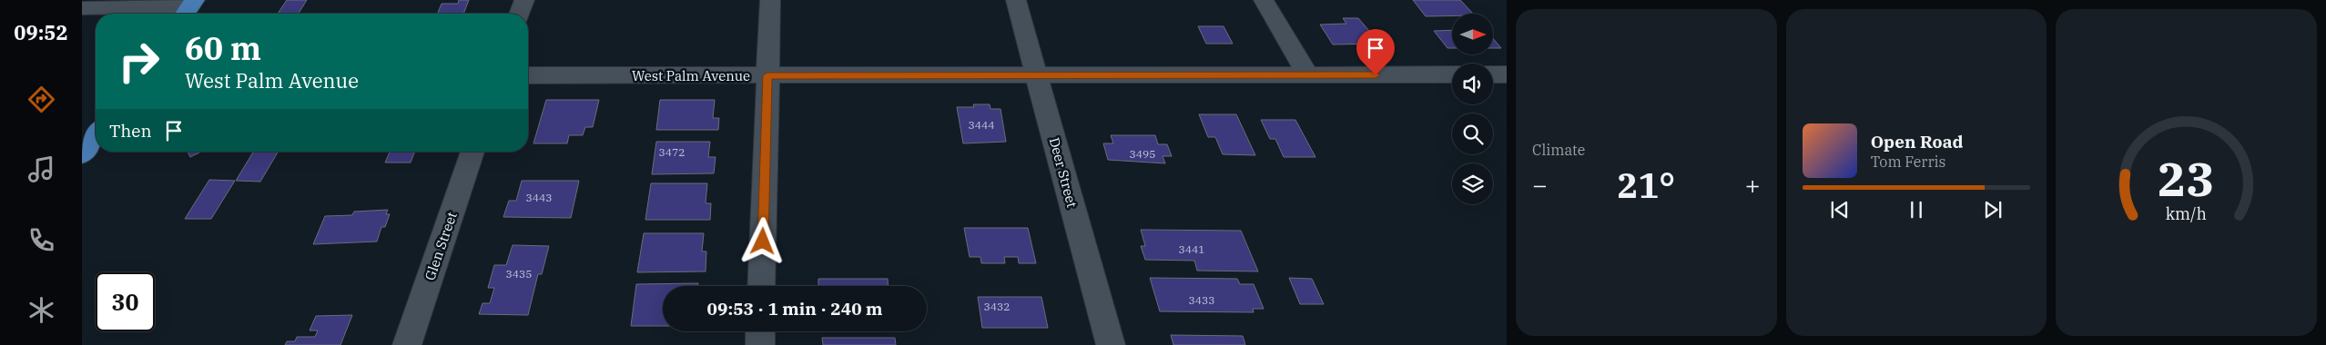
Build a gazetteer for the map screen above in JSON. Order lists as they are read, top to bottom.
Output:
{
  "streets": {
    "street": ["West Palm Avenue", "Deer Street", "Glen Street"]
  },
  "crossings": [
    ["West Palm Avenue", "Deer Street"]
  ],
  "house_numbers": [
    "3444",
    "3472",
    "3495",
    "3443",
    "3441",
    "3435",
    "3433",
    "3432"
  ],
  "north": "right",
  "page": {
    "tabs": "09:52",
    "tile": "Climate",
    "turn": ["60 m", "West Palm Avenue"],
    "then": "Then",
    "song": ["Open Road", "Tom Ferris"],
    "heat": ["−", "21°", "+"],
    "limit": "30",
    "trip": "09:53 · 1 min · 240 m",
    "gauge": ["23", "km/h"]
  }
}
